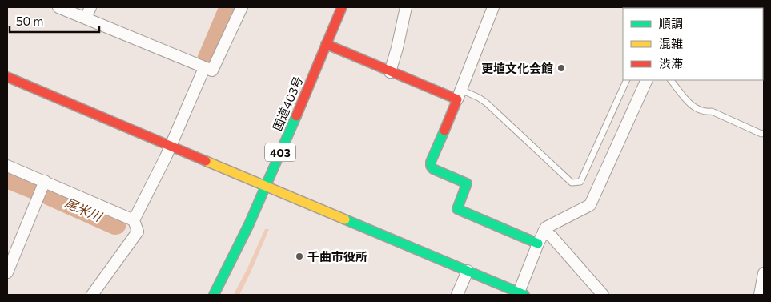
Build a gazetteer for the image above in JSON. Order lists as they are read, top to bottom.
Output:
{
  "streets": {
    "main road": ["国道403号", "403"]
  },
  "water": ["尾米川"],
  "places": ["更埴文化会館", "千曲市役所"],
  "legend": ["順調", "混雑", "渋滞"],
  "scale_bar": "50 m"
}
